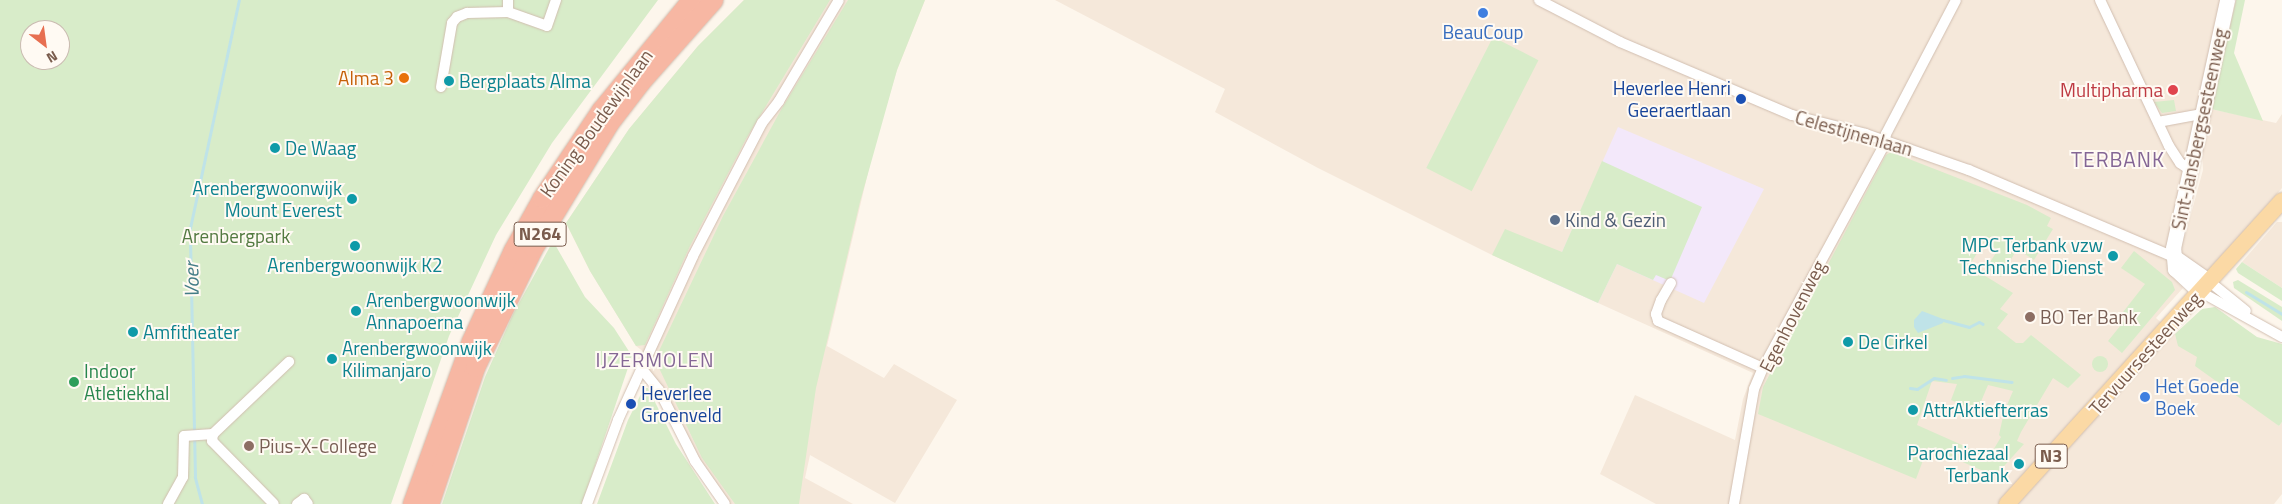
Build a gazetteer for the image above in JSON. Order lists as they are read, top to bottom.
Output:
{
  "streets": {
    "highway": ["Koning Boudewijnlaan", "N264"],
    "main road": ["Sint-Jansbergsesteenweg", "Tervuursesteenweg", "N3"],
    "street": ["Celestijnenlaan", "Egenhovenweg"]
  },
  "crossings": [
    ["Sint-Jansbergsesteenweg", "Celestijnenlaan"],
    ["Celestijnenlaan", "Egenhovenweg"]
  ],
  "districts": ["TERBANK", "IJZERMOLEN"],
  "water": ["Voer"],
  "parks": ["Arenbergpark"],
  "places": [
    "BeauCoup",
    "Alma 3",
    "Bergplaats Alma",
    "Multipharma",
    "Heverlee Henri Geeraertlaan",
    "De Waag",
    "Arenbergwoonwijk Mount Everest",
    "Kind & Gezin",
    "Arenbergwoonwijk K2",
    "MPC Terbank vzw Technische Dienst",
    "Arenbergwoonwijk Annapoerna",
    "BO Ter Bank",
    "Amfitheater",
    "De Cirkel",
    "Arenbergwoonwijk Kilimanjaro",
    "Indoor Atletiekhal",
    "Het Goede Boek",
    "Heverlee Groenveld",
    "AttrAktiefterras",
    "Pius-X-College",
    "Parochiezaal Terbank"
  ],
  "north": "bottom right"
}
